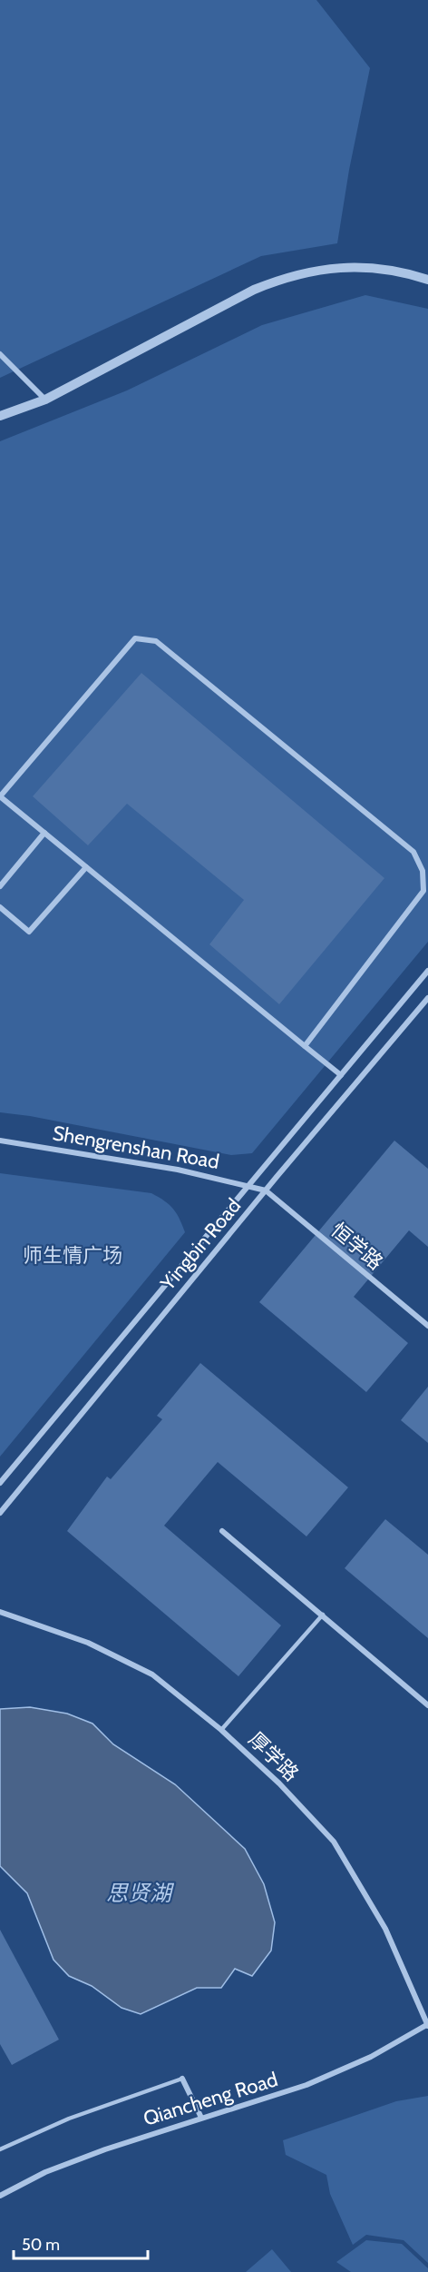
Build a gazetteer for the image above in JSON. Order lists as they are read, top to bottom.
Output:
{
  "streets": {
    "street": [
      "Shengrenshan Road",
      "Yingbin Road",
      "恒学路",
      "厚学路",
      "Qiancheng Road"
    ]
  },
  "crossings": [
    ["Shengrenshan Road", "Yingbin Road"],
    ["Shengrenshan Road", "恒学路"],
    ["Yingbin Road", "恒学路"],
    ["厚学路", "Qiancheng Road"]
  ],
  "water": ["思贤湖"],
  "parks": ["师生情广场"],
  "scale_bar": "50 m"
}
